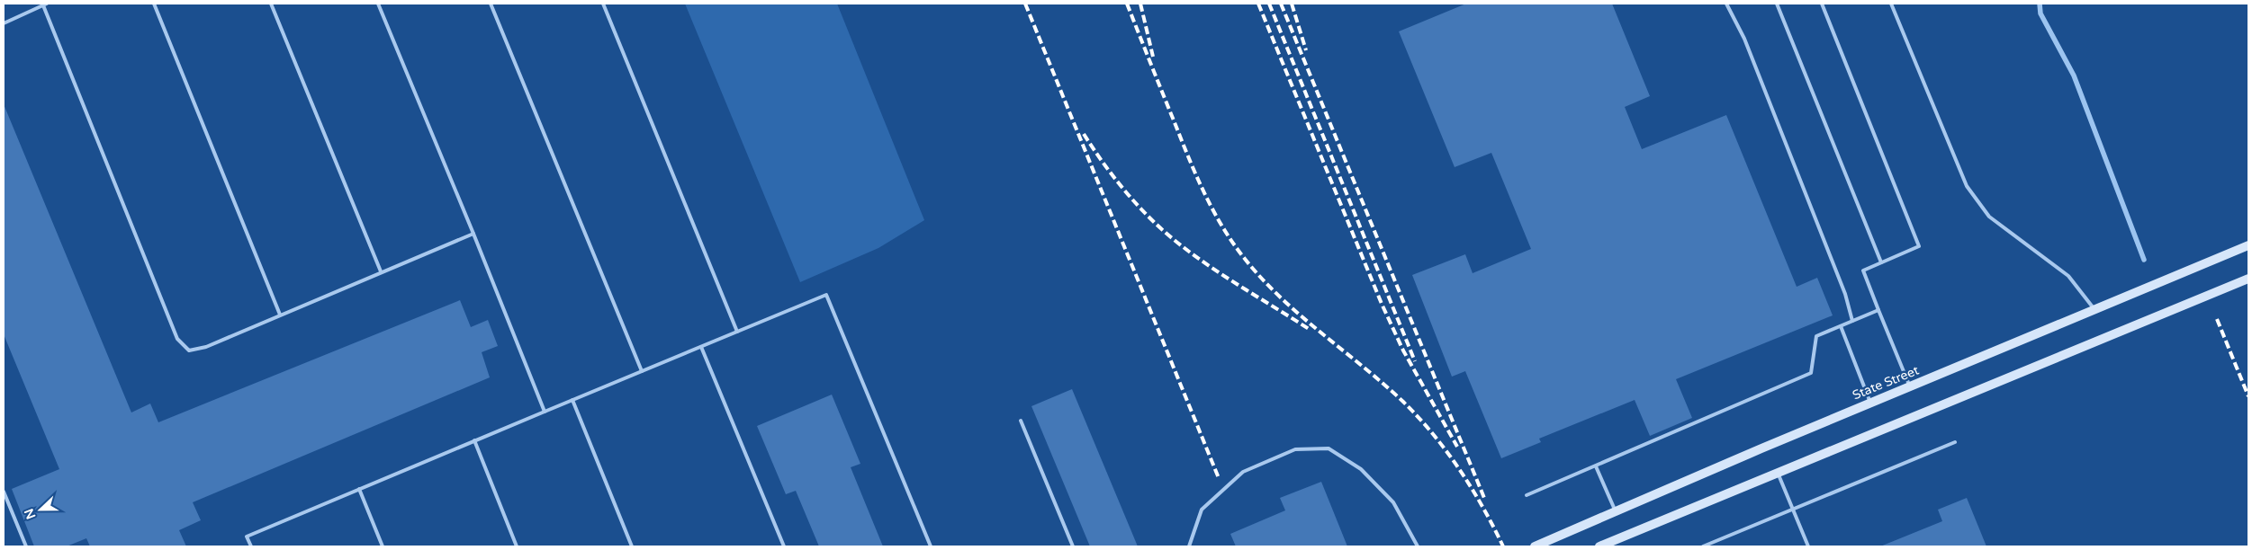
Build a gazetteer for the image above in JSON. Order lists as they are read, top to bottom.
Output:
{
  "streets": {
    "street": ["State Street"]
  },
  "north": "left"
}
